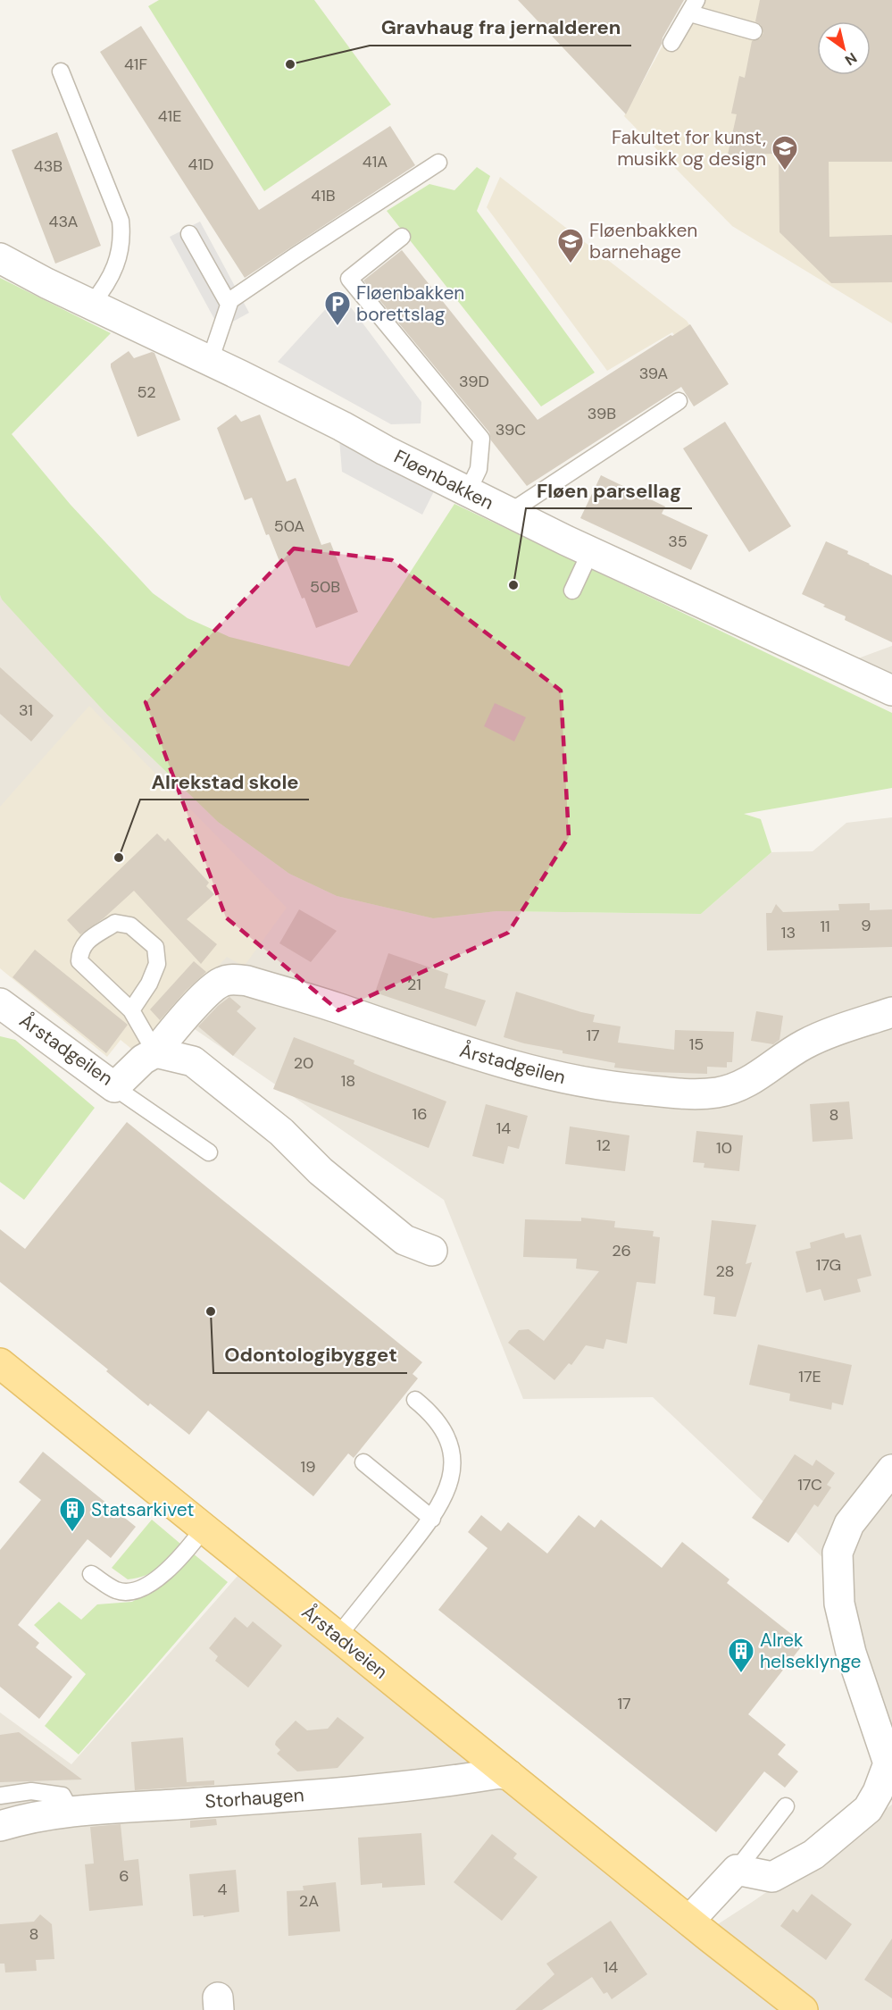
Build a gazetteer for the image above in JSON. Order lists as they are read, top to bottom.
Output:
{
  "streets": {
    "main road": ["Årstadveien"],
    "street": ["Fløenbakken", "Årstadgeilen", "Storhaugen"]
  },
  "crossings": [
    ["Årstadveien", "Storhaugen"]
  ],
  "places": {
    "other": [
      "Gravhaug fra jernalderen",
      "Fløen parsellag",
      "Alrekstad skole",
      "Odontologibygget"
    ],
    "school or university": ["Fakultet for kunst, musikk og design", "Fløenbakken barnehage"],
    "parking": ["Fløenbakken borettslag"],
    "building": ["Statsarkivet", "Alrek helseklynge"]
  },
  "house_numbers": [
    "41F",
    "41E",
    "41A",
    "41D",
    "43B",
    "41B",
    "43A",
    "39A",
    "39D",
    "52",
    "39B",
    "39C",
    "50A",
    "35",
    "50B",
    "31",
    "9",
    "11",
    "13",
    "21",
    "17",
    "15",
    "20",
    "18",
    "16",
    "8",
    "14",
    "12",
    "10",
    "26",
    "17G",
    "28",
    "17E",
    "19",
    "17C",
    "17",
    "6",
    "4",
    "2A",
    "8",
    "14"
  ],
  "north": "bottom right"
}
